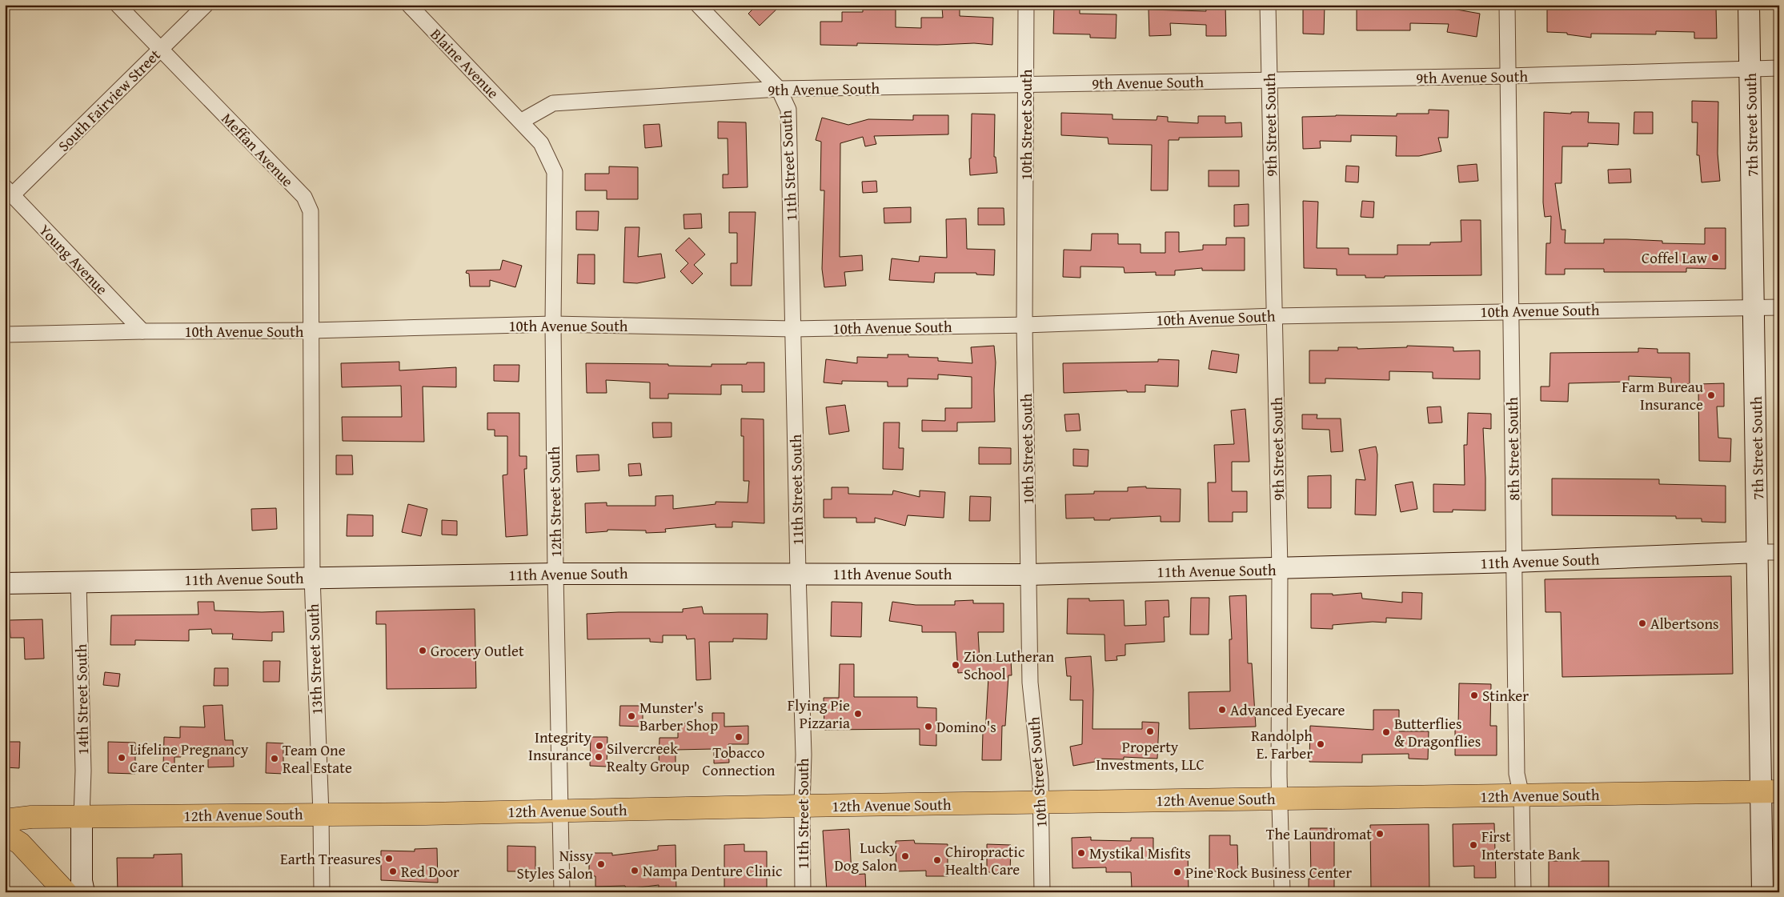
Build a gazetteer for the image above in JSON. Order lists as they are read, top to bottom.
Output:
{
  "streets": {
    "main road": ["12th Avenue South"],
    "street": [
      "Blaine Avenue",
      "9th Avenue South",
      "South Fairview Street",
      "10th Street South",
      "9th Street South",
      "7th Street South",
      "Meffan Avenue",
      "11th Street South",
      "Young Avenue",
      "10th Avenue South",
      "8th Street South",
      "12th Street South",
      "11th Avenue South",
      "13th Street South",
      "14th Street South"
    ]
  },
  "crossings": [
    ["Blaine Avenue", "9th Avenue South"],
    ["Blaine Avenue", "12th Street South"],
    ["9th Avenue South", "10th Street South"],
    ["9th Avenue South", "9th Street South"],
    ["9th Avenue South", "7th Street South"],
    ["9th Avenue South", "11th Street South"],
    ["9th Avenue South", "8th Street South"],
    ["9th Avenue South", "12th Street South"],
    ["South Fairview Street", "Meffan Avenue"],
    ["South Fairview Street", "Young Avenue"],
    ["10th Street South", "10th Avenue South"],
    ["10th Street South", "11th Avenue South"],
    ["10th Street South", "12th Avenue South"],
    ["9th Street South", "10th Avenue South"],
    ["9th Street South", "11th Avenue South"],
    ["9th Street South", "12th Avenue South"],
    ["7th Street South", "10th Avenue South"],
    ["7th Street South", "11th Avenue South"],
    ["7th Street South", "12th Avenue South"],
    ["Meffan Avenue", "10th Avenue South"],
    ["Meffan Avenue", "13th Street South"],
    ["11th Street South", "10th Avenue South"],
    ["11th Street South", "11th Avenue South"],
    ["11th Street South", "12th Avenue South"],
    ["Young Avenue", "10th Avenue South"],
    ["10th Avenue South", "8th Street South"],
    ["10th Avenue South", "12th Street South"],
    ["10th Avenue South", "13th Street South"],
    ["8th Street South", "11th Avenue South"],
    ["8th Street South", "12th Avenue South"],
    ["12th Street South", "11th Avenue South"],
    ["12th Street South", "12th Avenue South"],
    ["11th Avenue South", "13th Street South"],
    ["11th Avenue South", "14th Street South"],
    ["13th Street South", "12th Avenue South"],
    ["14th Street South", "12th Avenue South"]
  ],
  "places": [
    "Coffel Law",
    "Farm Bureau Insurance",
    "Albertsons",
    "Grocery Outlet",
    "Zion Lutheran School",
    "Stinker",
    "Advanced Eyecare",
    "Flying Pie Pizzaria",
    "Munster's Barber Shop",
    "Domino's",
    "Property Investments, LLC",
    "Butterflies & Dragonflies",
    "Tobacco Connection",
    "Randolph E. Farber",
    "Integrity Insurance",
    "Silvercreek Realty Group",
    "Lifeline Pregnancy Care Center",
    "Team One Real Estate",
    "The Laundromat",
    "First Interstate Bank",
    "Mystikal Misfits",
    "Lucky Dog Salon",
    "Earth Treasures",
    "Chiropractic Health Care",
    "Nissy Styles Salon",
    "Nampa Denture Clinic",
    "Red Door",
    "Pine Rock Business Center"
  ]
}
